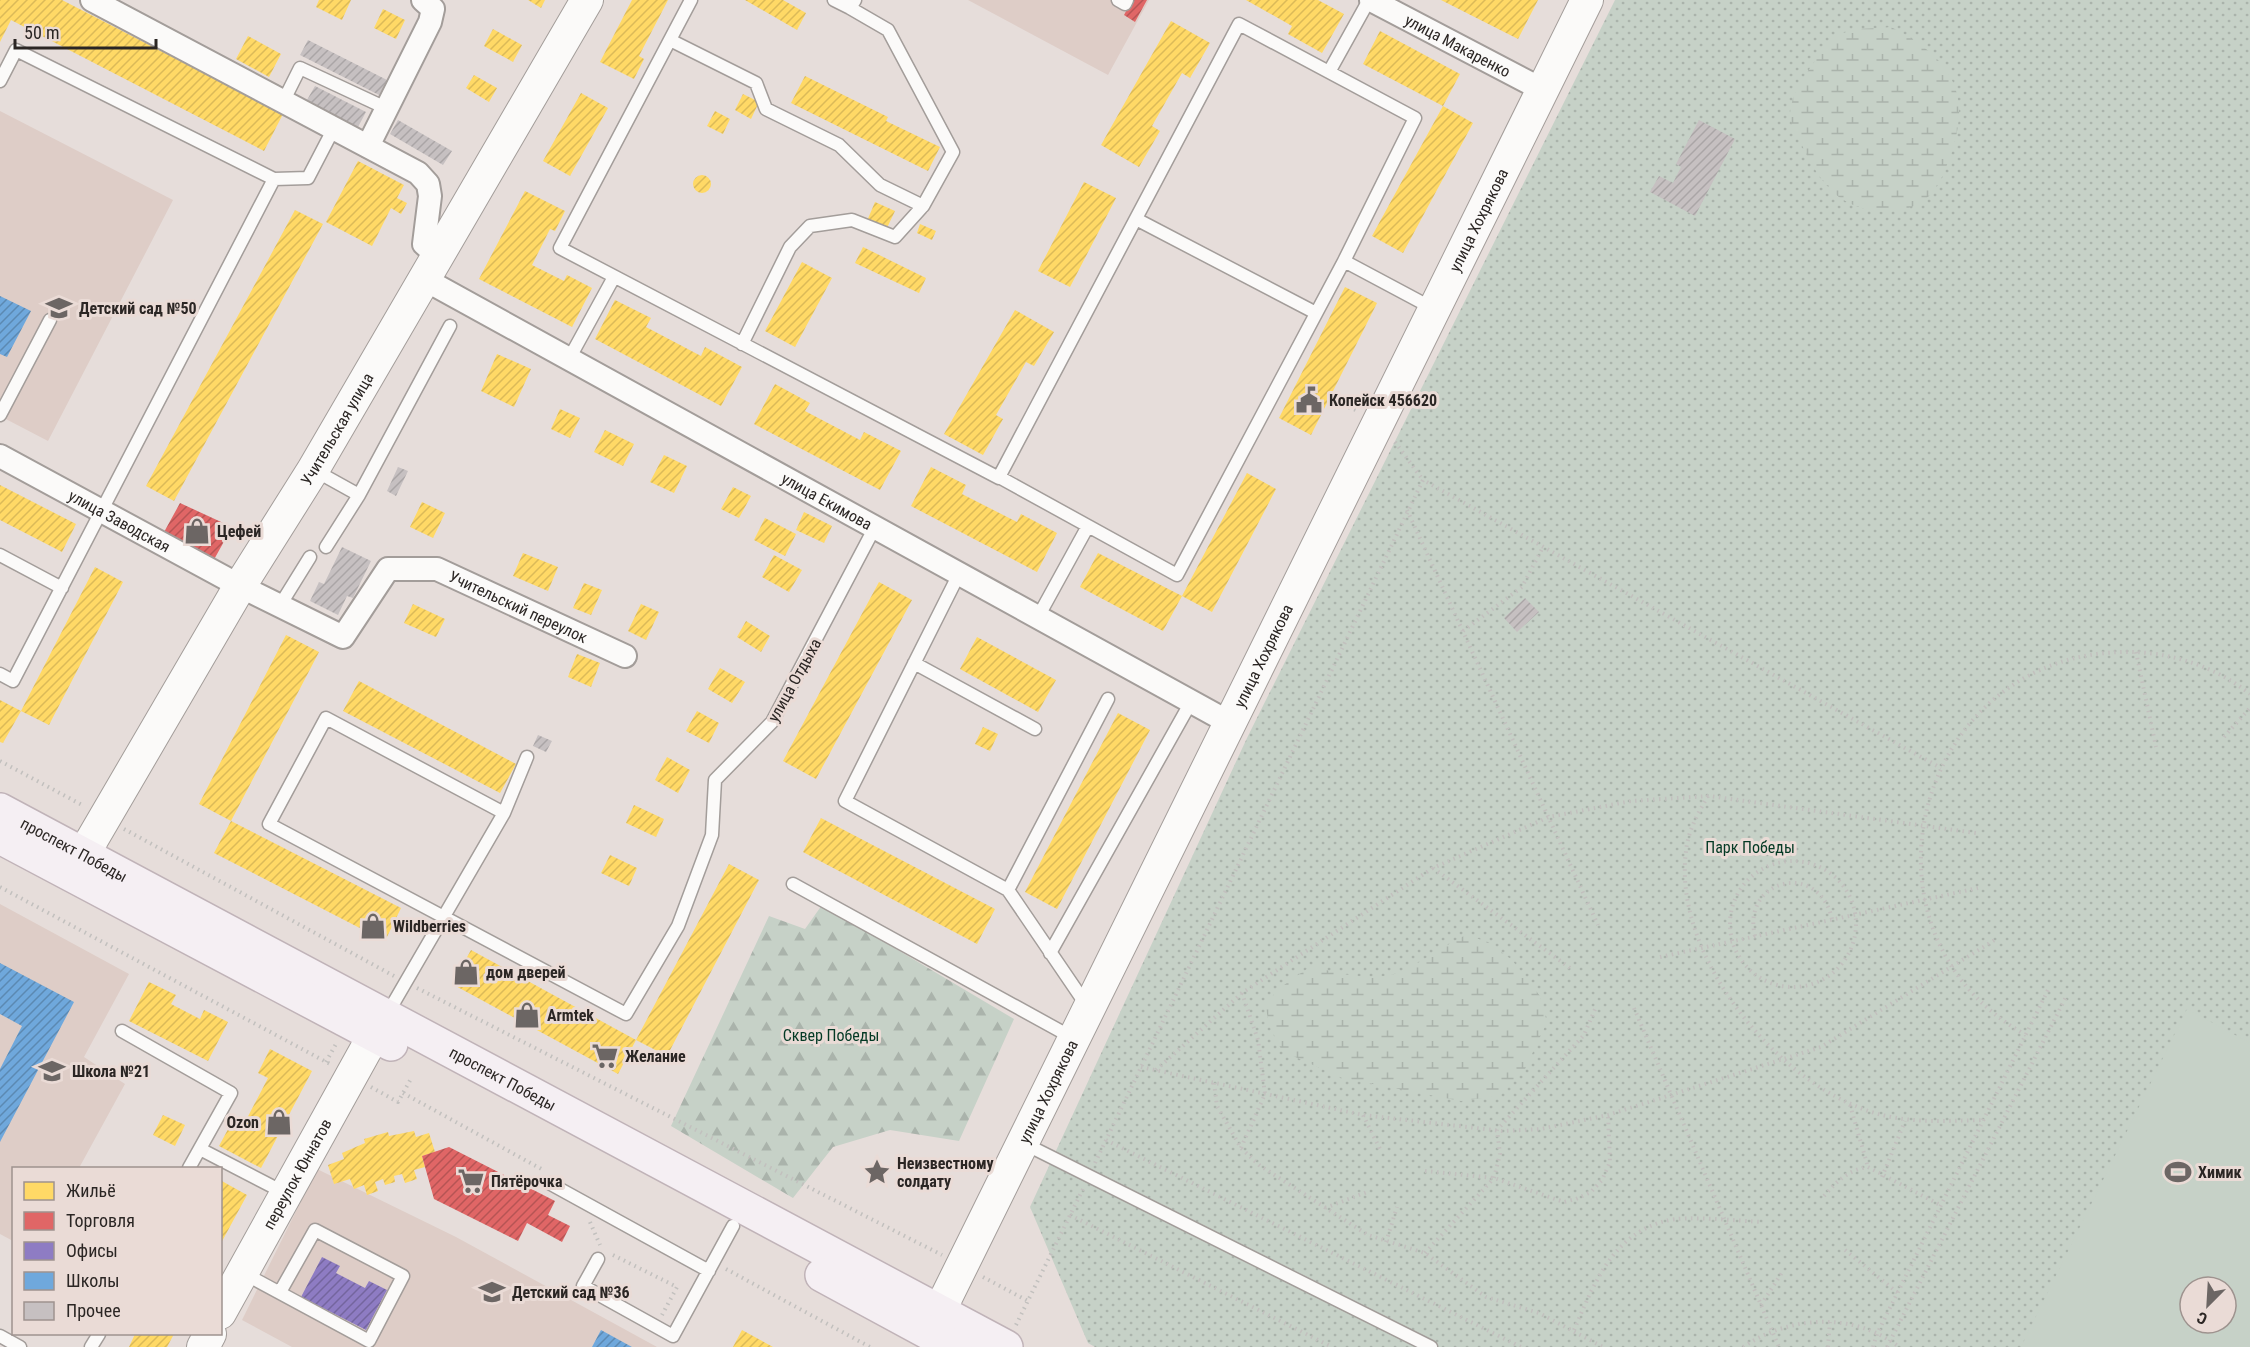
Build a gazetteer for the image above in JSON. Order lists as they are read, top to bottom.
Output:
{
  "streets": {
    "main road": ["проспект Победы"],
    "street": [
      "улица Макаренко",
      "улица Хохрякова",
      "Учительская улица",
      "улица Екимова",
      "улица Заводская",
      "Учительский переулок",
      "переулок Юннатов"
    ],
    "lane": ["улица Отдыха"]
  },
  "crossings": [
    ["улица Макаренко", "улица Хохрякова"],
    ["улица Хохрякова", "улица Екимова"],
    ["улица Хохрякова", "проспект Победы"],
    ["Учительская улица", "улица Екимова"],
    ["Учительская улица", "улица Заводская"],
    ["Учительская улица", "Учительский переулок"],
    ["Учительская улица", "проспект Победы"],
    ["улица Екимова", "улица Отдыха"],
    ["улица Заводская", "Учительский переулок"],
    ["проспект Победы", "переулок Юннатов"]
  ],
  "parks": ["Парк Победы", "Сквер Победы"],
  "places": {
    "school or university": ["Детский сад №50", "Школа №21", "Детский сад №36"],
    "public building": ["Копейск 456620"],
    "shop": [
      "Цефей",
      "Wildberries",
      "дом дверей",
      "Armtek",
      "Ozon"
    ],
    "supermarket": ["Желание", "Пятёрочка"],
    "place": ["Неизвестному солдату"],
    "sports": ["Химик"]
  },
  "legend": [
    "Жильё",
    "Торговля",
    "Офисы",
    "Школы",
    "Прочее"
  ],
  "scale_bar": "50 m",
  "north": "bottom left"
}
